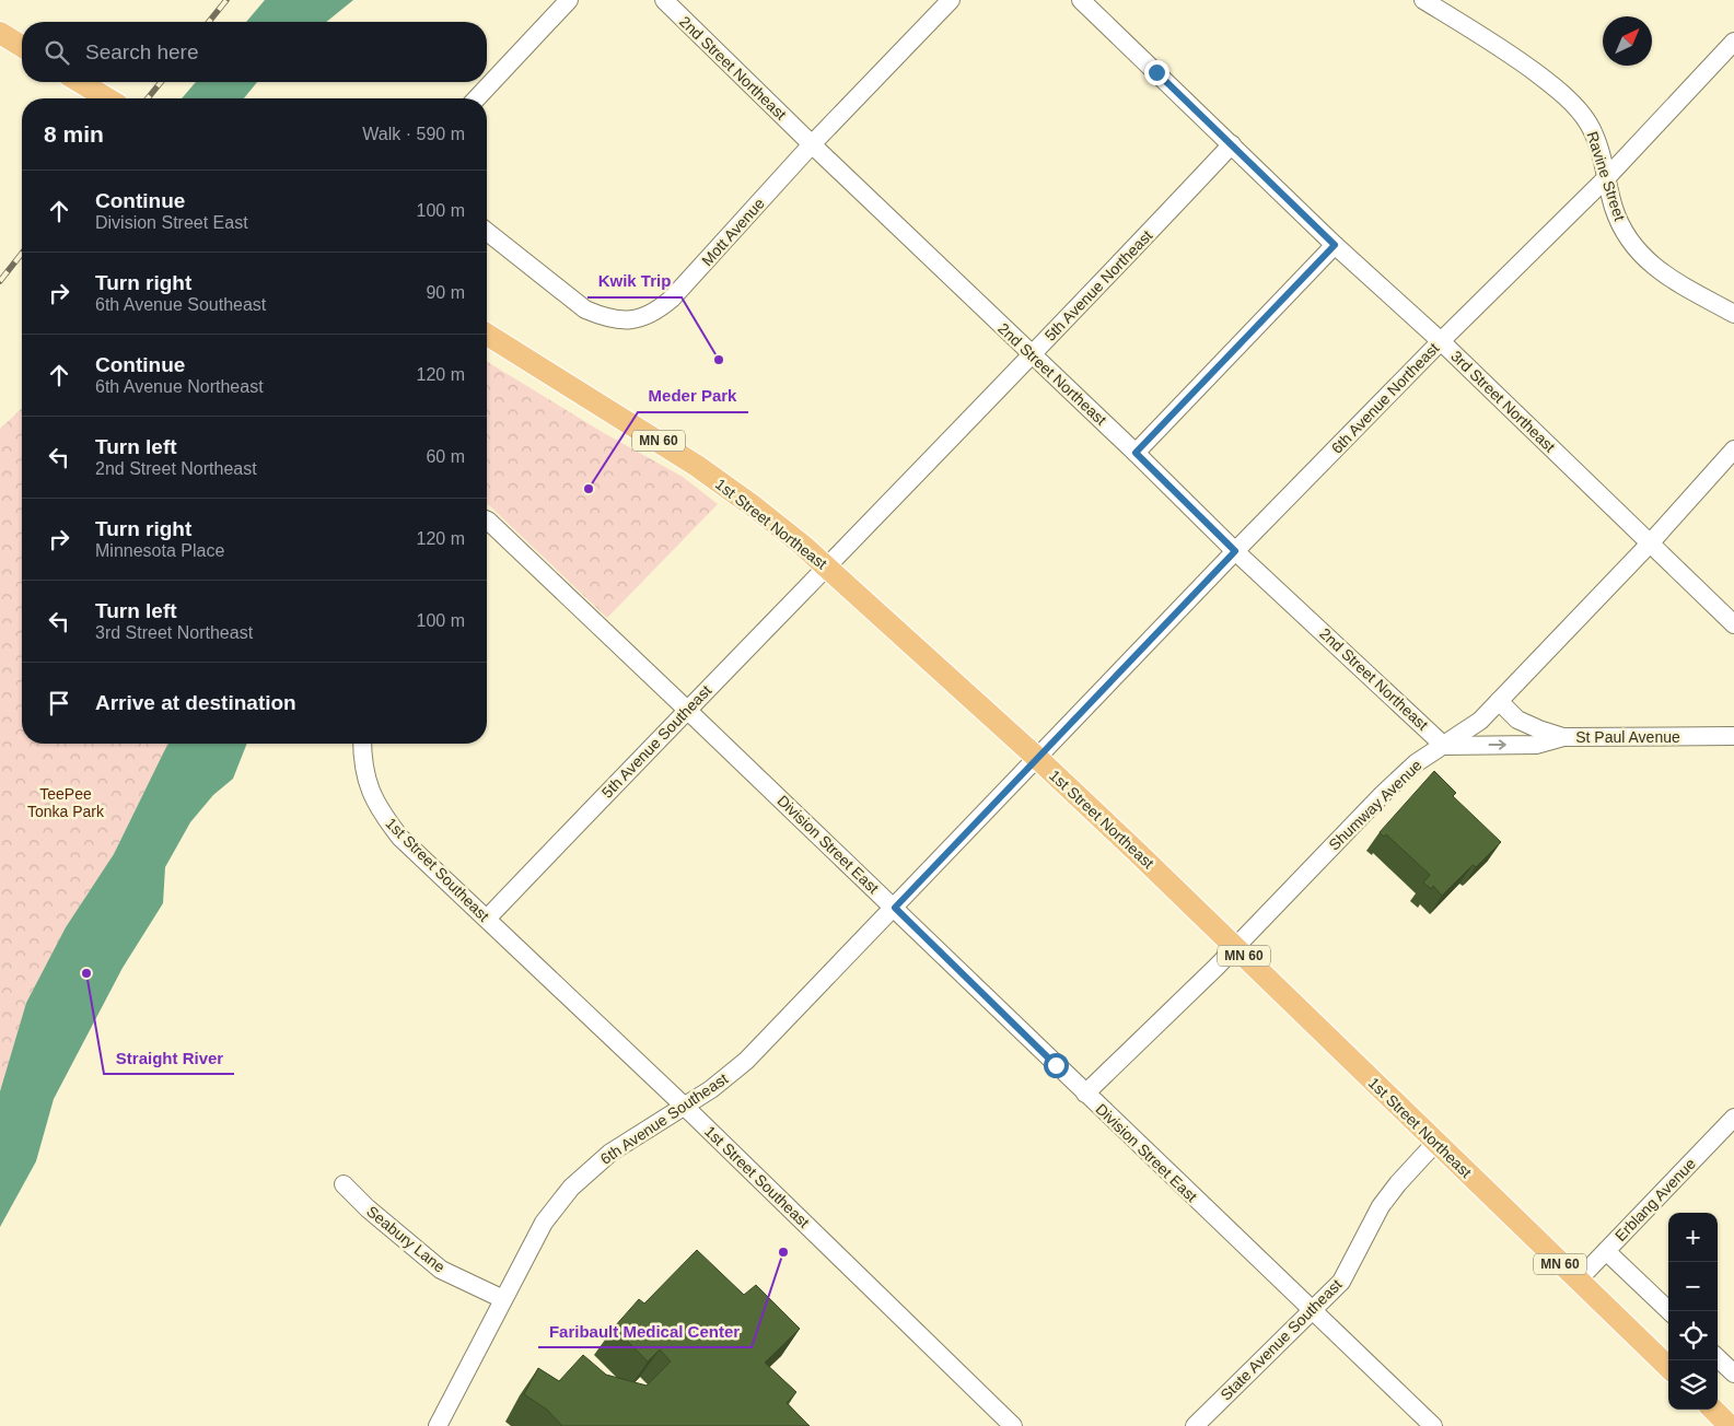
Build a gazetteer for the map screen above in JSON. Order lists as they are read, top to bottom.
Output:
{
  "streets": {
    "main road": ["MN 60", "1st Street Northeast"],
    "street": [
      "2nd Street Northeast",
      "Ravine Street",
      "Mott Avenue",
      "5th Avenue Northeast",
      "6th Avenue Northeast",
      "3rd Street Northeast",
      "St Paul Avenue",
      "5th Avenue Southeast",
      "Shumway Avenue",
      "Division Street East",
      "1st Street Southeast",
      "6th Avenue Southeast",
      "Erblang Avenue",
      "Seabury Lane",
      "State Avenue Southeast"
    ]
  },
  "crossings": [
    ["2nd Street Northeast", "Mott Avenue"],
    ["2nd Street Northeast", "5th Avenue Northeast"],
    ["2nd Street Northeast", "6th Avenue Northeast"],
    ["2nd Street Northeast", "Shumway Avenue"],
    ["Ravine Street", "6th Avenue Northeast"],
    ["5th Avenue Northeast", "3rd Street Northeast"],
    ["5th Avenue Northeast", "1st Street Northeast"],
    ["5th Avenue Northeast", "5th Avenue Southeast"],
    ["6th Avenue Northeast", "3rd Street Northeast"],
    ["6th Avenue Northeast", "1st Street Northeast"],
    ["6th Avenue Northeast", "6th Avenue Southeast"],
    ["3rd Street Northeast", "Shumway Avenue"],
    ["1st Street Northeast", "5th Avenue Southeast"],
    ["1st Street Northeast", "Shumway Avenue"],
    ["1st Street Northeast", "6th Avenue Southeast"],
    ["1st Street Northeast", "Erblang Avenue"],
    ["1st Street Northeast", "State Avenue Southeast"],
    ["St Paul Avenue", "Shumway Avenue"],
    ["5th Avenue Southeast", "Division Street East"],
    ["5th Avenue Southeast", "1st Street Southeast"],
    ["Shumway Avenue", "Division Street East"],
    ["Division Street East", "6th Avenue Southeast"],
    ["Division Street East", "State Avenue Southeast"],
    ["1st Street Southeast", "6th Avenue Southeast"],
    ["6th Avenue Southeast", "Seabury Lane"]
  ],
  "parks": ["TeePee Tonka Park"],
  "places": [
    "Kwik Trip",
    "Meder Park",
    "Straight River",
    "Faribault Medical Center"
  ],
  "north": "top right",
  "page": {
    "search": "Search here",
    "heading": ["8 min", "Walk · 590 m"],
    "list": [
      ["Continue", "Division Street East", "100 m"],
      ["Turn right", "6th Avenue Southeast", "90 m"],
      ["Continue", "6th Avenue Northeast", "120 m"],
      ["Turn left", "2nd Street Northeast", "60 m"],
      ["Turn right", "Minnesota Place", "120 m"],
      ["Turn left", "3rd Street Northeast", "100 m"],
      "Arrive at destination"
    ],
    "map_buttons": ["+", "−"]
  }
}
